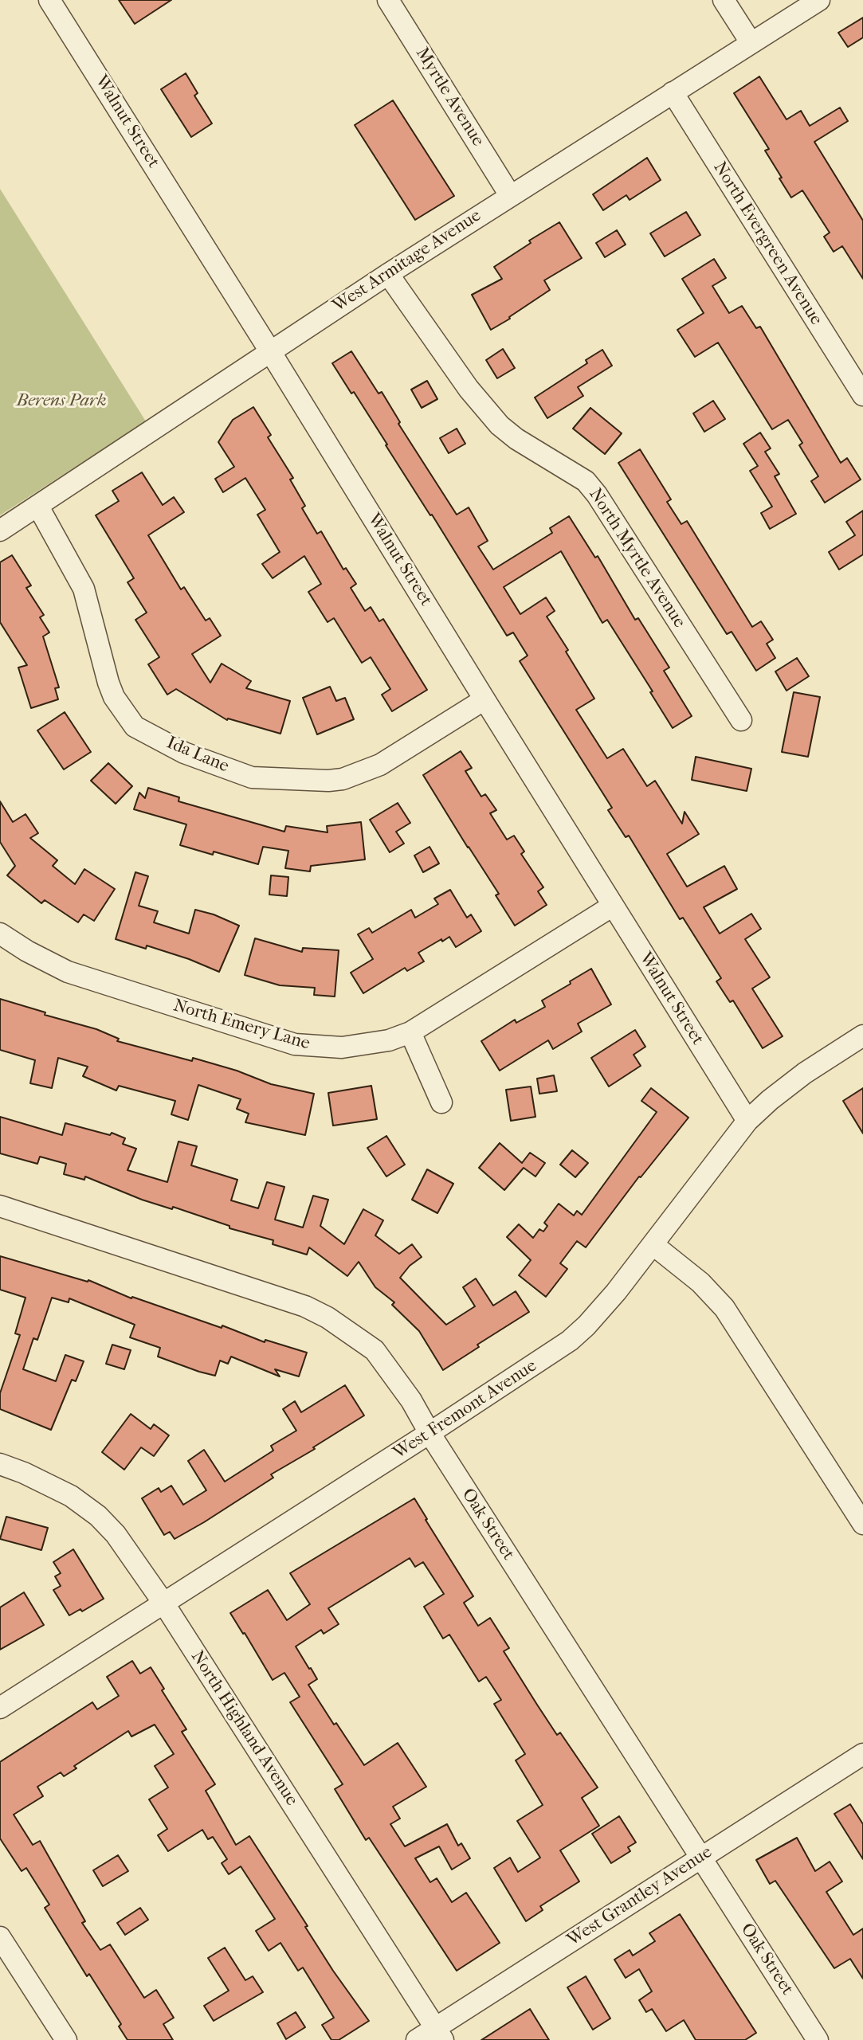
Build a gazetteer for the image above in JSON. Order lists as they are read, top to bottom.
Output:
{
  "streets": {
    "street": [
      "Myrtle Avenue",
      "Walnut Street",
      "North Evergreen Avenue",
      "West Armitage Avenue",
      "North Myrtle Avenue",
      "Ida Lane",
      "North Emery Lane",
      "West Fremont Avenue",
      "Oak Street",
      "North Highland Avenue",
      "West Grantley Avenue"
    ]
  },
  "crossings": [
    ["Myrtle Avenue", "West Armitage Avenue"],
    ["Walnut Street", "West Armitage Avenue"],
    ["Walnut Street", "Ida Lane"],
    ["Walnut Street", "North Emery Lane"],
    ["Walnut Street", "West Fremont Avenue"],
    ["North Evergreen Avenue", "West Armitage Avenue"],
    ["West Armitage Avenue", "North Myrtle Avenue"],
    ["West Armitage Avenue", "Ida Lane"],
    ["West Fremont Avenue", "Oak Street"],
    ["West Fremont Avenue", "North Highland Avenue"],
    ["Oak Street", "West Grantley Avenue"],
    ["North Highland Avenue", "West Grantley Avenue"]
  ],
  "parks": ["Berens Park"]
}
